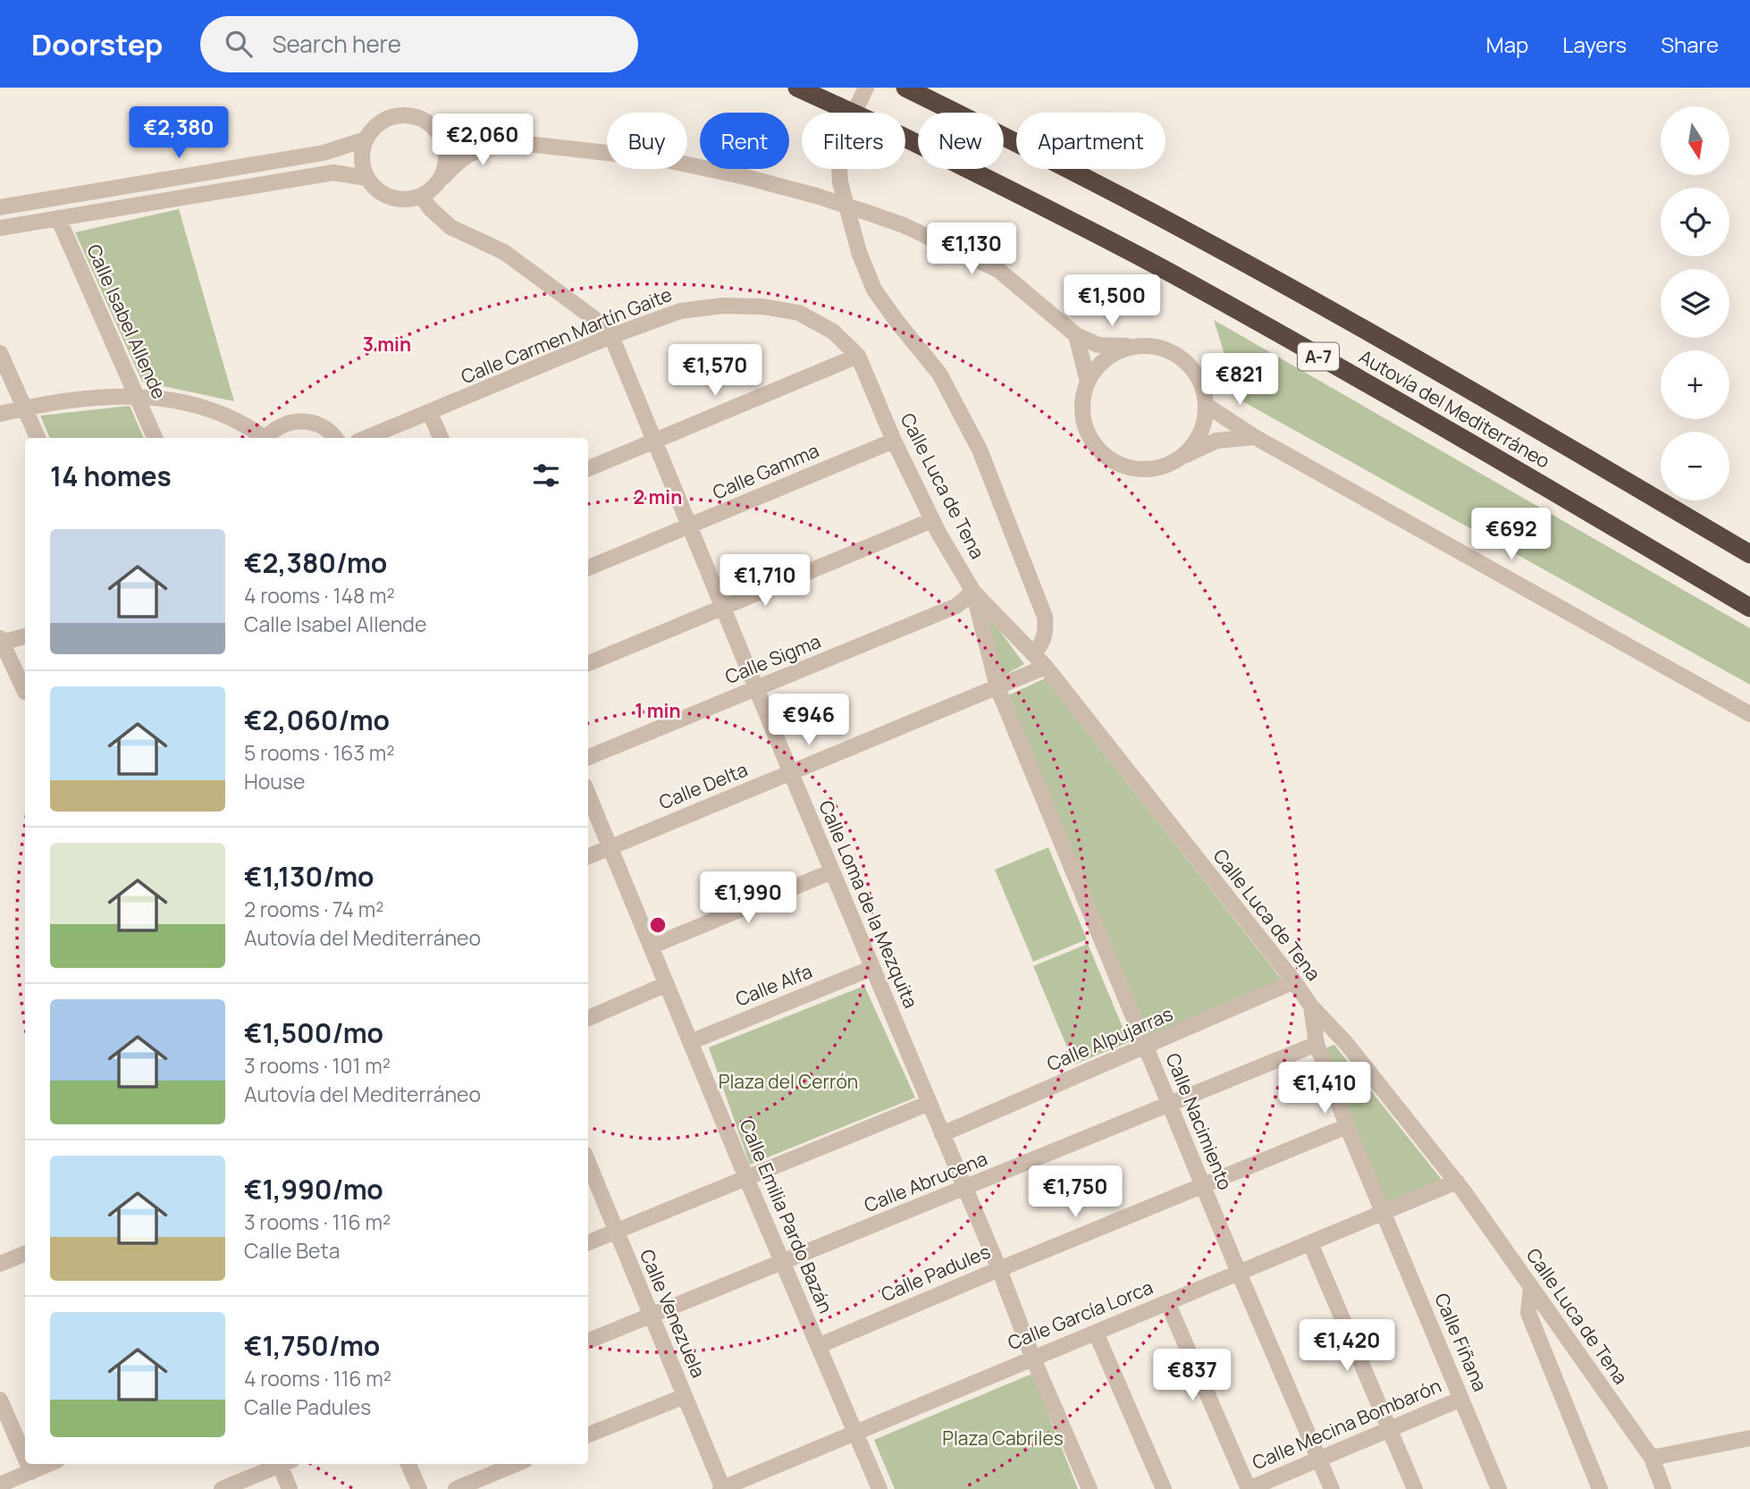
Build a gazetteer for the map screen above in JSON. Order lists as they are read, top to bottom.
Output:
{
  "streets": {
    "highway": ["A-7", "Autovía del Mediterráneo"],
    "street": [
      "Calle Isabel Allende",
      "Calle Carmen Martín Gaite",
      "Calle Gamma",
      "Calle Luca de Tena",
      "Calle Sigma",
      "Calle Delta",
      "Calle Loma de la Mezquita",
      "Calle Alfa",
      "Calle Alpujarras",
      "Calle Nacimiento",
      "Calle Abrucena",
      "Calle Emilia Pardo Bazán",
      "Calle Padules",
      "Calle Venezuela",
      "Calle García Lorca",
      "Calle Fiñana",
      "Calle Mecina Bombarón"
    ]
  },
  "crossings": [
    ["Calle Carmen Martín Gaite", "Calle Luca de Tena"],
    ["Calle Carmen Martín Gaite", "Calle Loma de la Mezquita"],
    ["Calle Gamma", "Calle Luca de Tena"],
    ["Calle Gamma", "Calle Loma de la Mezquita"],
    ["Calle Luca de Tena", "Calle Sigma"],
    ["Calle Luca de Tena", "Calle Delta"],
    ["Calle Luca de Tena", "Calle Alpujarras"],
    ["Calle Luca de Tena", "Calle Nacimiento"],
    ["Calle Luca de Tena", "Calle García Lorca"],
    ["Calle Luca de Tena", "Calle Fiñana"],
    ["Calle Sigma", "Calle Loma de la Mezquita"],
    ["Calle Sigma", "Calle Nacimiento"],
    ["Calle Delta", "Calle Loma de la Mezquita"],
    ["Calle Delta", "Calle Nacimiento"],
    ["Calle Delta", "Calle Emilia Pardo Bazán"],
    ["Calle Loma de la Mezquita", "Calle Alfa"],
    ["Calle Loma de la Mezquita", "Calle Alpujarras"],
    ["Calle Loma de la Mezquita", "Calle Abrucena"],
    ["Calle Loma de la Mezquita", "Calle Padules"],
    ["Calle Loma de la Mezquita", "Calle García Lorca"],
    ["Calle Alfa", "Calle Emilia Pardo Bazán"],
    ["Calle Alpujarras", "Calle Nacimiento"],
    ["Calle Nacimiento", "Calle Abrucena"],
    ["Calle Nacimiento", "Calle Padules"],
    ["Calle Nacimiento", "Calle García Lorca"],
    ["Calle Nacimiento", "Calle Mecina Bombarón"],
    ["Calle Abrucena", "Calle Emilia Pardo Bazán"],
    ["Calle Abrucena", "Calle Venezuela"],
    ["Calle Abrucena", "Calle Fiñana"],
    ["Calle Emilia Pardo Bazán", "Calle Padules"],
    ["Calle Emilia Pardo Bazán", "Calle García Lorca"],
    ["Calle Padules", "Calle Fiñana"],
    ["Calle Venezuela", "Calle García Lorca"],
    ["Calle García Lorca", "Calle Fiñana"],
    ["Calle Fiñana", "Calle Mecina Bombarón"]
  ],
  "parks": ["Plaza del Cerrón", "Plaza Cabriles"],
  "north": "bottom",
  "page": {
    "header": "Doorstep",
    "search": "Search here",
    "nav": ["Map", "Layers", "Share"],
    "map_buttons": ["+", "−"],
    "price": [
      "€2,380",
      "€2,060",
      "€1,130",
      "€1,500",
      "€1,570",
      "€821",
      "€692",
      "€1,710",
      "€946",
      "€1,990",
      "€1,410",
      "€1,750",
      "€1,420",
      "€837"
    ],
    "chip": [
      "Buy",
      "Rent",
      "Filters",
      "New",
      "Apartment"
    ],
    "heading": "14 homes",
    "list": [
      {
        "name": "€2,380/mo",
        "note": "4 rooms · 148 m² · Calle Isabel Allende"
      },
      {
        "name": "€2,060/mo",
        "note": "5 rooms · 163 m² · House"
      },
      {
        "name": "€1,130/mo",
        "note": "2 rooms · 74 m² · Autovía del Mediterráneo"
      },
      {
        "name": "€1,500/mo",
        "note": "3 rooms · 101 m² · Autovía del Mediterráneo"
      },
      {
        "name": "€1,990/mo",
        "note": "3 rooms · 116 m² · Calle Beta"
      },
      {
        "name": "€1,750/mo",
        "note": "4 rooms · 116 m² · Calle Padules"
      }
    ]
  },
  "rings": ["3 min", "2 min", "1 min"]
}
